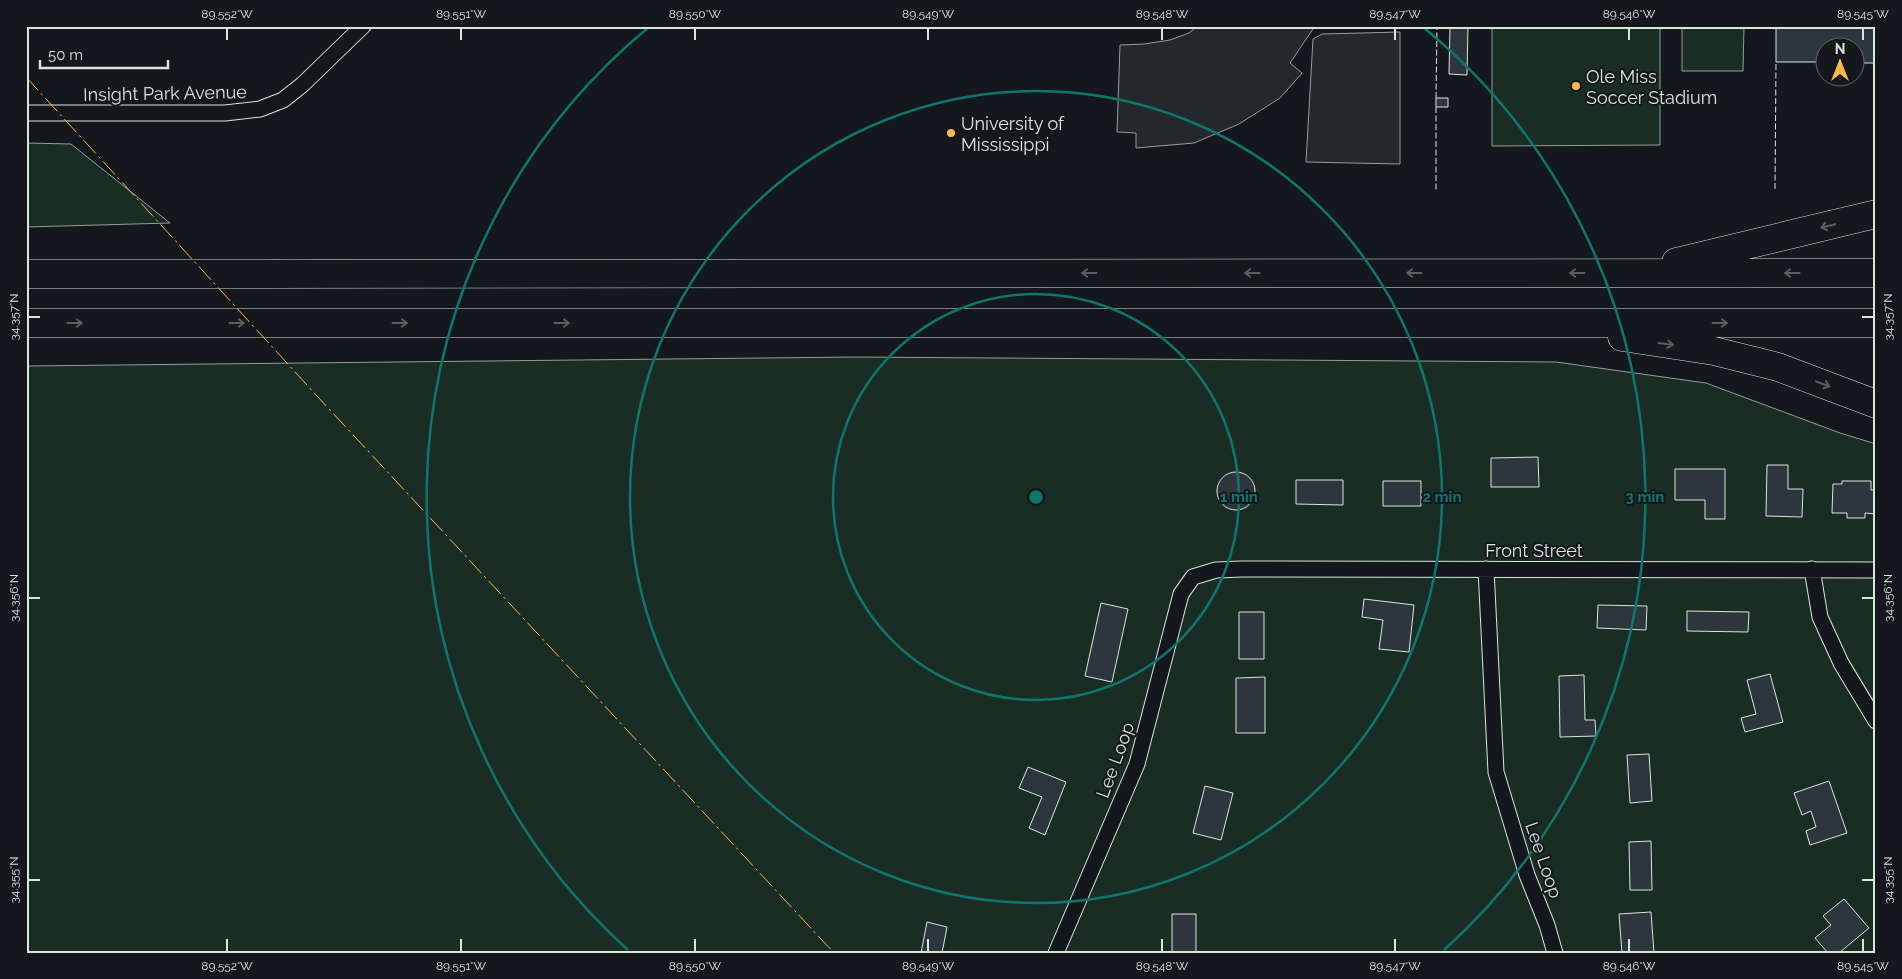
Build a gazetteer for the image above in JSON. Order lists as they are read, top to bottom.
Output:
{
  "streets": {
    "street": ["Insight Park Avenue", "Front Street", "Lee Loop"]
  },
  "crossings": [
    ["Front Street", "Lee Loop"]
  ],
  "places": ["Ole Miss Soccer Stadium", "University of Mississippi"],
  "scale_bar": "50 m",
  "north": "top",
  "coordinates": [
    "89.552°W",
    "89.551°W",
    "89.550°W",
    "89.549°W",
    "89.548°W",
    "89.547°W",
    "89.546°W",
    "89.545°W",
    "34.357°N",
    "34.356°N",
    "34.355°N"
  ],
  "rings": ["1 min", "2 min", "3 min"]
}
